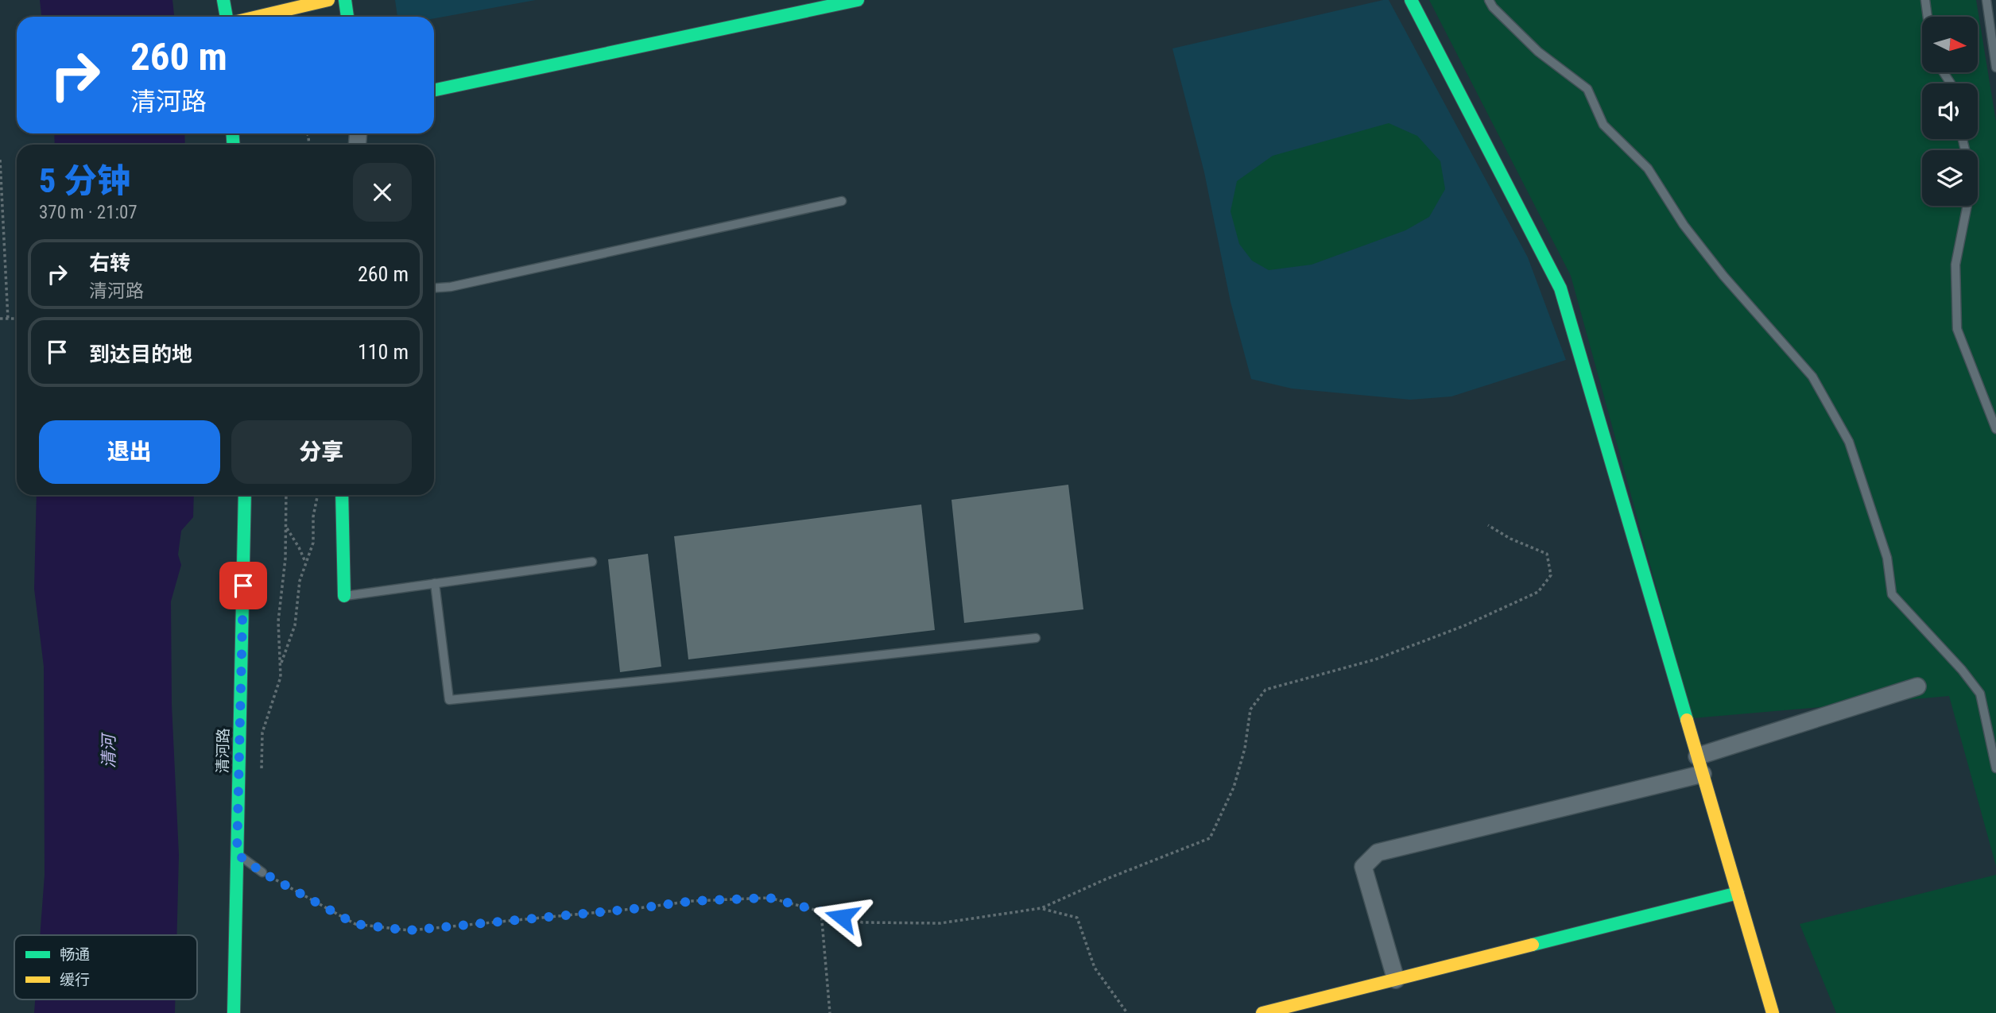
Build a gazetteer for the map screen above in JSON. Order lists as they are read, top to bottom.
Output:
{
  "streets": {
    "street": ["清河路"]
  },
  "water": ["清河"],
  "legend": ["畅通", "缓行"],
  "north": "right",
  "page": {
    "turn": ["260 m", "清河路"],
    "heading": ["5 分钟", "370 m · 21:07"],
    "list": [
      {
        "name": "右转",
        "note": "清河路",
        "value": "260 m"
      },
      {
        "name": "到达目的地",
        "value": "110 m"
      }
    ],
    "buttons": ["退出", "分享"]
  }
}
